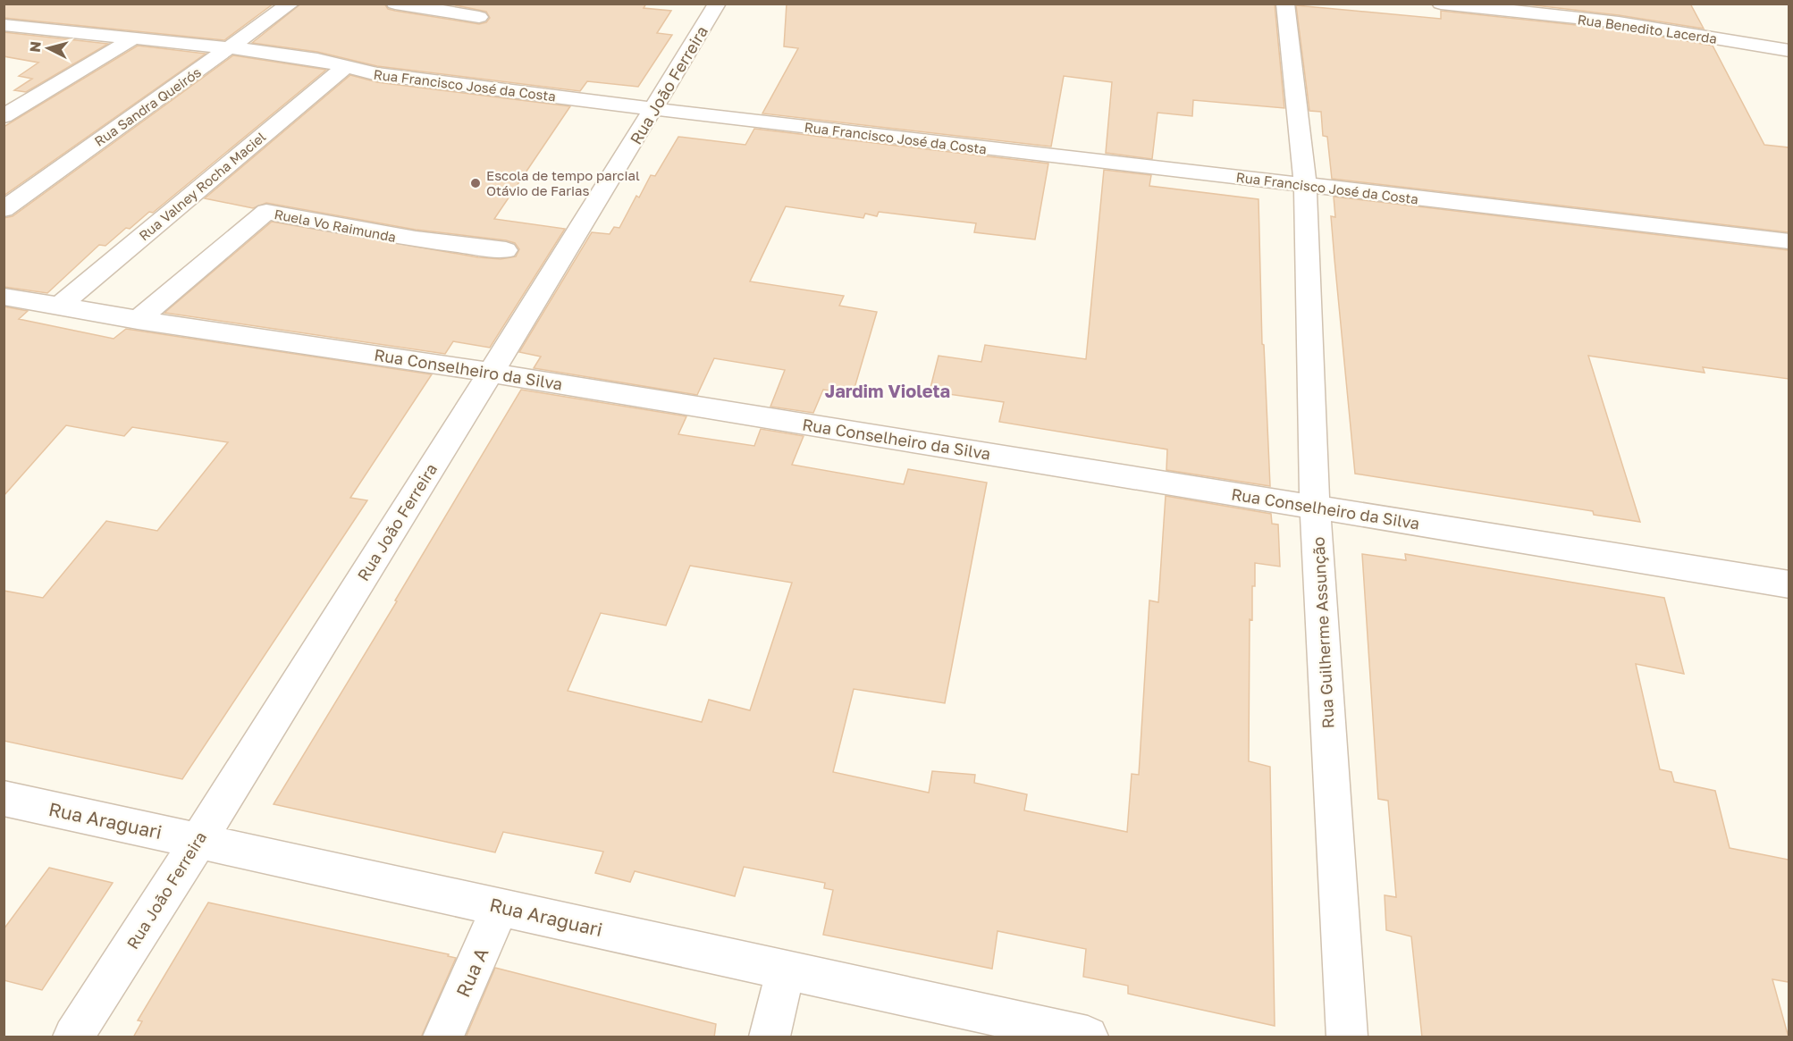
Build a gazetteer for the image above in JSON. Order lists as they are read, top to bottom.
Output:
{
  "streets": {
    "street": [
      "Rua Benedito Lacerda",
      "Rua Francisco José da Costa",
      "Rua João Ferreira",
      "Rua Sandra Queirós",
      "Rua Valney Rocha Maciel",
      "Ruela Vo Raimunda",
      "Rua Conselheiro da Silva",
      "Rua Guilherme Assunção",
      "Rua Araguari",
      "Rua A"
    ]
  },
  "crossings": [
    ["Rua Francisco José da Costa", "Rua João Ferreira"],
    ["Rua Francisco José da Costa", "Rua Sandra Queirós"],
    ["Rua Francisco José da Costa", "Rua Valney Rocha Maciel"],
    ["Rua Francisco José da Costa", "Rua Guilherme Assunção"],
    ["Rua João Ferreira", "Rua Conselheiro da Silva"],
    ["Rua João Ferreira", "Rua Araguari"],
    ["Rua Valney Rocha Maciel", "Rua Conselheiro da Silva"],
    ["Ruela Vo Raimunda", "Rua Conselheiro da Silva"],
    ["Rua Conselheiro da Silva", "Rua Guilherme Assunção"],
    ["Rua Araguari", "Rua A"]
  ],
  "districts": ["Jardim Violeta"],
  "places": ["Escola de tempo parcial Otávio de Farias"],
  "north": "left"
}
